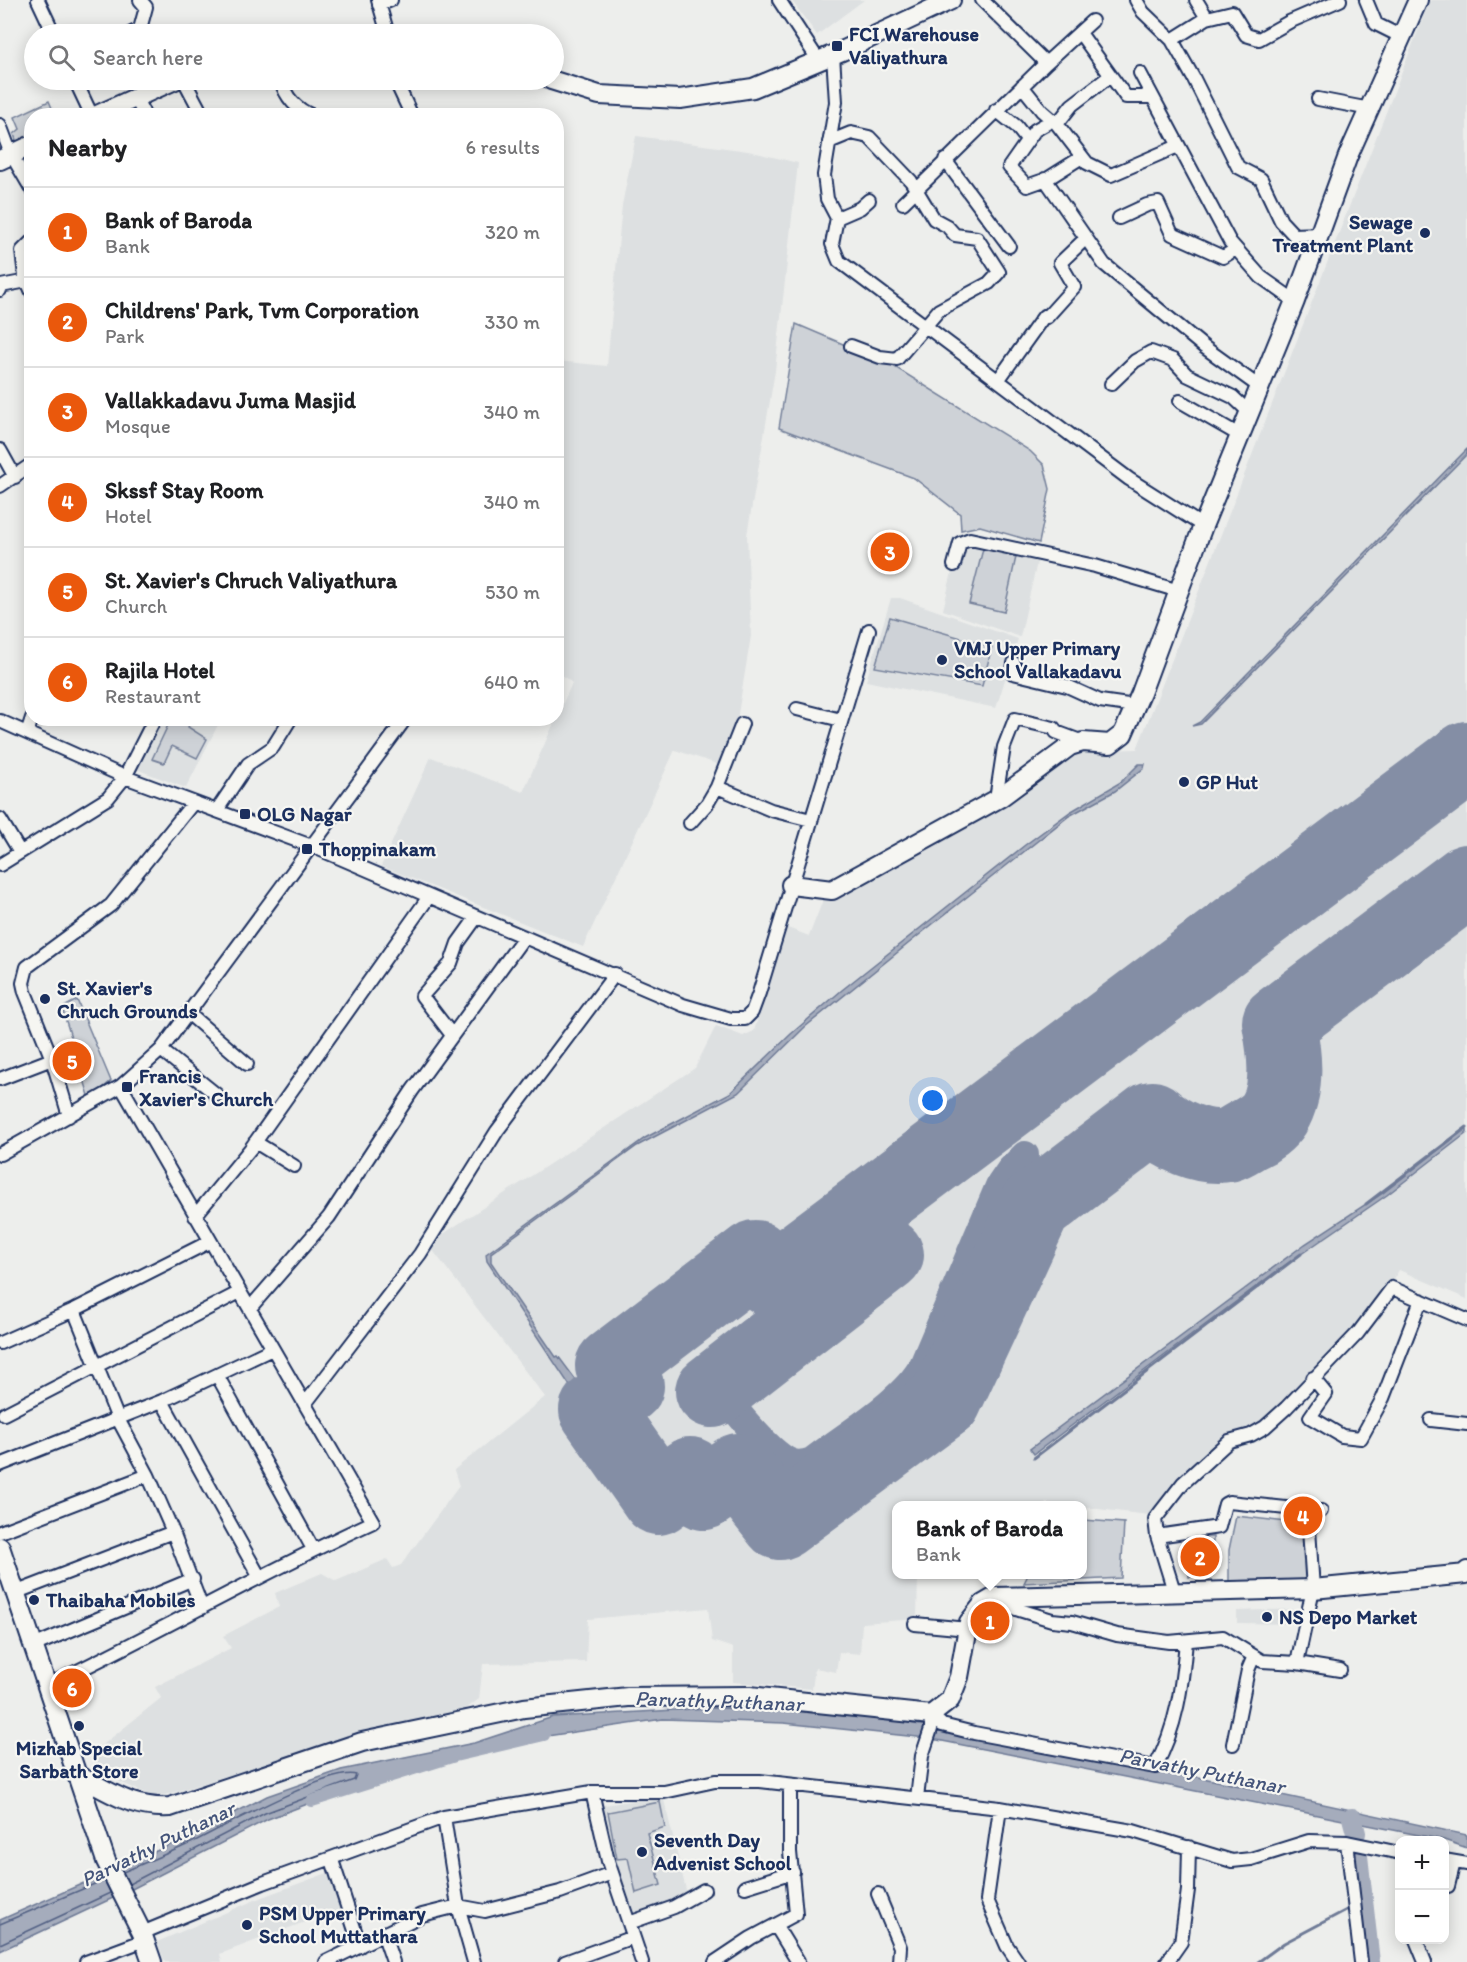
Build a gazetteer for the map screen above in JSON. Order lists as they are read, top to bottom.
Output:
{
  "water": ["Parvathy Puthanar"],
  "places": {
    "transit": [
      "FCI Warehouse Valiyathura",
      "OLG Nagar",
      "Thoppinakam",
      "Francis Xavier's Church"
    ],
    "other": [
      "Sewage Treatment Plant",
      "VMJ Upper Primary School Vallakadavu",
      "GP Hut",
      "St. Xavier's Chruch Grounds",
      "Thaibaha Mobiles",
      "NS Depo Market",
      "Mizhab Special Sarbath Store",
      "Seventh Day Advenist School",
      "PSM Upper Primary School Muttathara"
    ]
  },
  "page": {
    "search": "Search here",
    "heading": ["Nearby", "6 results"],
    "list": [
      {
        "mark": "1",
        "name": "Bank of Baroda",
        "note": "Bank",
        "value": "320 m"
      },
      {
        "mark": "2",
        "name": "Childrens' Park, Tvm Corporation",
        "note": "Park",
        "value": "330 m"
      },
      {
        "mark": "3",
        "name": "Vallakkadavu Juma Masjid",
        "note": "Mosque",
        "value": "340 m"
      },
      {
        "mark": "4",
        "name": "Skssf Stay Room",
        "note": "Hotel",
        "value": "340 m"
      },
      {
        "mark": "5",
        "name": "St. Xavier's Chruch Valiyathura",
        "note": "Church",
        "value": "530 m"
      },
      {
        "mark": "6",
        "name": "Rajila Hotel",
        "note": "Restaurant",
        "value": "640 m"
      }
    ],
    "pins": [
      "3",
      "5",
      "4",
      "2",
      "1",
      "6"
    ],
    "popup": ["Bank of Baroda", "Bank"],
    "map_buttons": ["+", "−"]
  }
}
